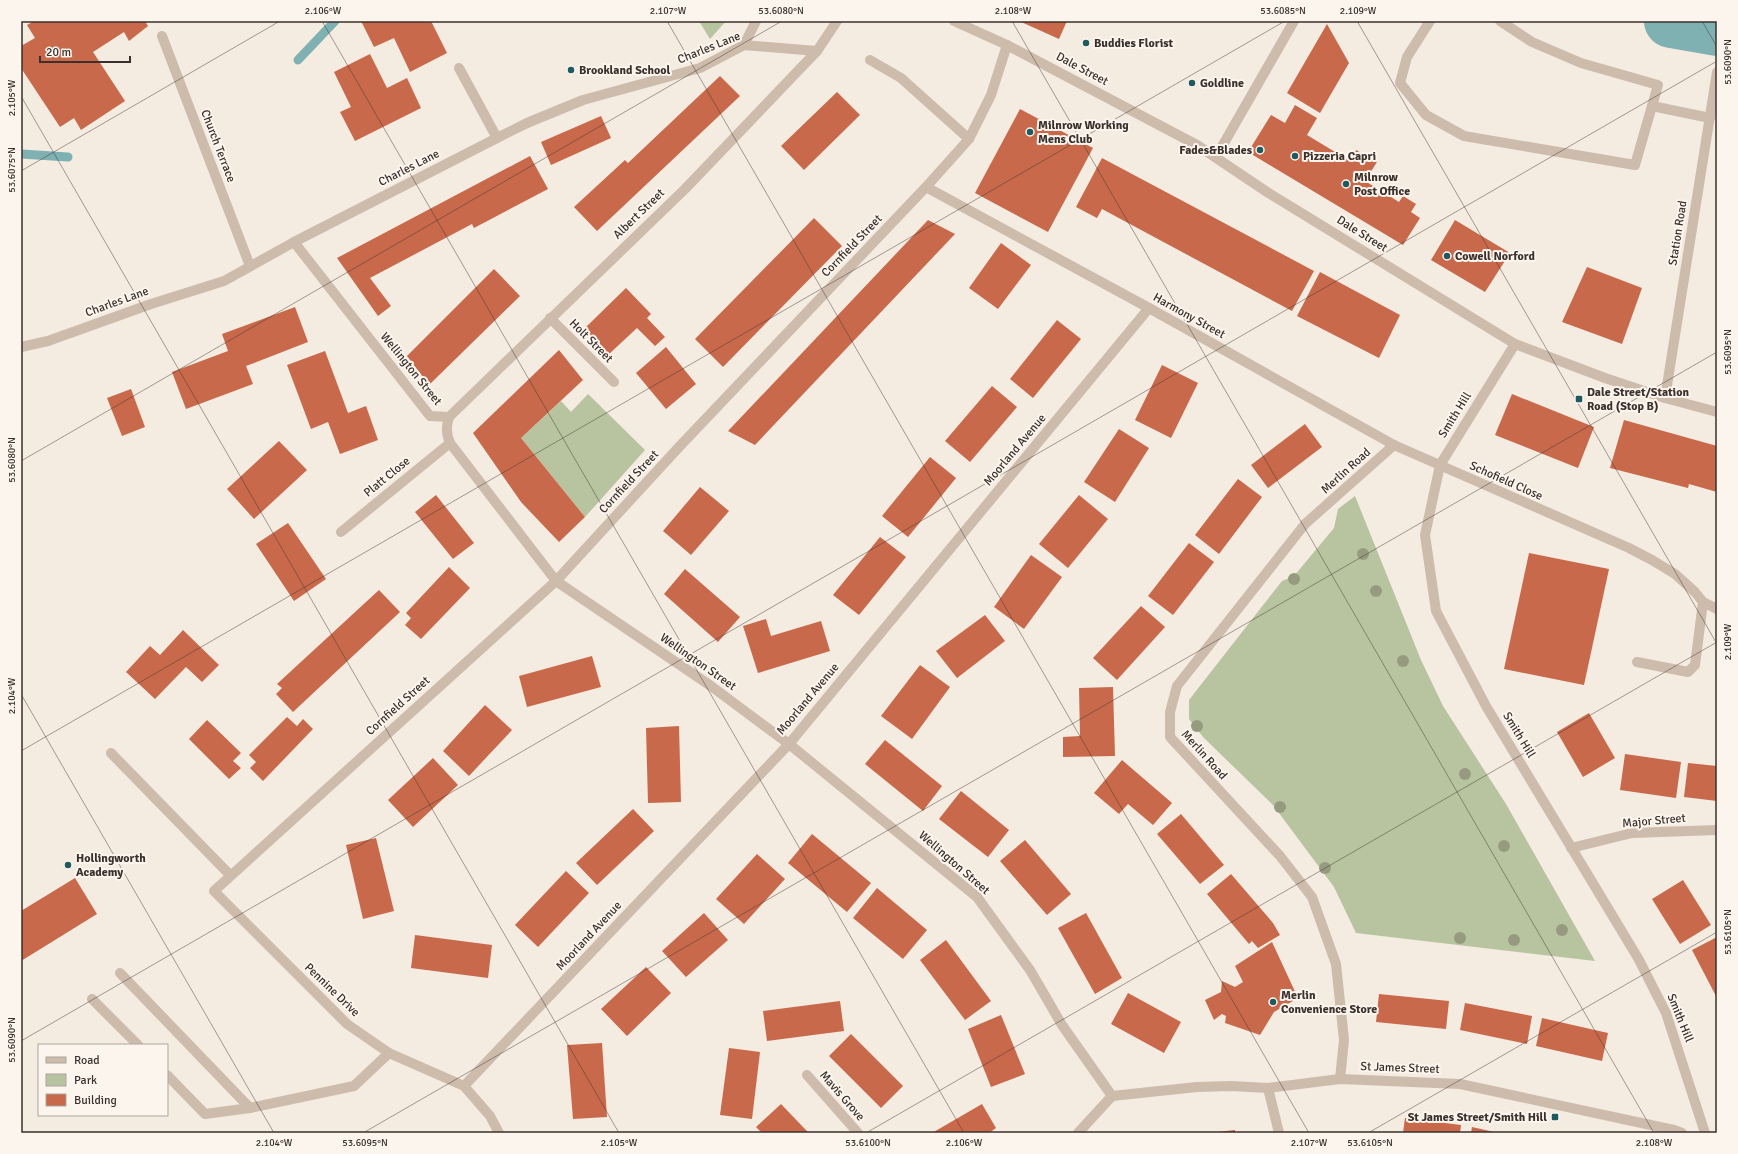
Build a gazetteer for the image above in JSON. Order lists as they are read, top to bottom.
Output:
{
  "streets": {
    "street": [
      "Charles Lane",
      "Dale Street",
      "Church Terrace",
      "Albert Street",
      "Station Road",
      "Cornfield Street",
      "Harmony Street",
      "Holt Street",
      "Wellington Street",
      "Smith Hill",
      "Moorland Avenue",
      "Merlin Road",
      "Platt Close",
      "Schofield Close",
      "Major Street",
      "Pennine Drive",
      "St James Street",
      "Mavis Grove"
    ]
  },
  "crossings": [
    ["Charles Lane", "Church Terrace"],
    ["Charles Lane", "Albert Street"],
    ["Charles Lane", "Wellington Street"],
    ["Dale Street", "Station Road"],
    ["Dale Street", "Cornfield Street"],
    ["Dale Street", "Smith Hill"],
    ["Albert Street", "Holt Street"],
    ["Albert Street", "Wellington Street"],
    ["Cornfield Street", "Harmony Street"],
    ["Cornfield Street", "Wellington Street"],
    ["Cornfield Street", "Pennine Drive"],
    ["Harmony Street", "Smith Hill"],
    ["Harmony Street", "Moorland Avenue"],
    ["Harmony Street", "Merlin Road"],
    ["Harmony Street", "Schofield Close"],
    ["Wellington Street", "Moorland Avenue"],
    ["Wellington Street", "Platt Close"],
    ["Wellington Street", "St James Street"],
    ["Smith Hill", "Schofield Close"],
    ["Smith Hill", "Major Street"],
    ["Moorland Avenue", "Pennine Drive"],
    ["Merlin Road", "St James Street"]
  ],
  "places": {
    "other": [
      "Buddies Florist",
      "Brookland School",
      "Goldline",
      "Milnrow Working Mens Club",
      "Fades&Blades",
      "Pizzeria Capri",
      "Milnrow Post Office",
      "Cowell Norford",
      "Hollingworth Academy",
      "Merlin Convenience Store"
    ],
    "transit": ["Dale Street/Station Road (Stop B)", "St James Street/Smith Hill"]
  },
  "legend": ["Road", "Park", "Building"],
  "scale_bar": "20 m",
  "coordinates": [
    "2.106°W",
    "2.107°W",
    "53.6080°N",
    "2.108°W",
    "53.6085°N",
    "2.109°W",
    "53.6090°N",
    "2.105°W",
    "53.6075°N",
    "53.6095°N",
    "2.104°W",
    "53.6105°N",
    "53.6100°N"
  ]
}
